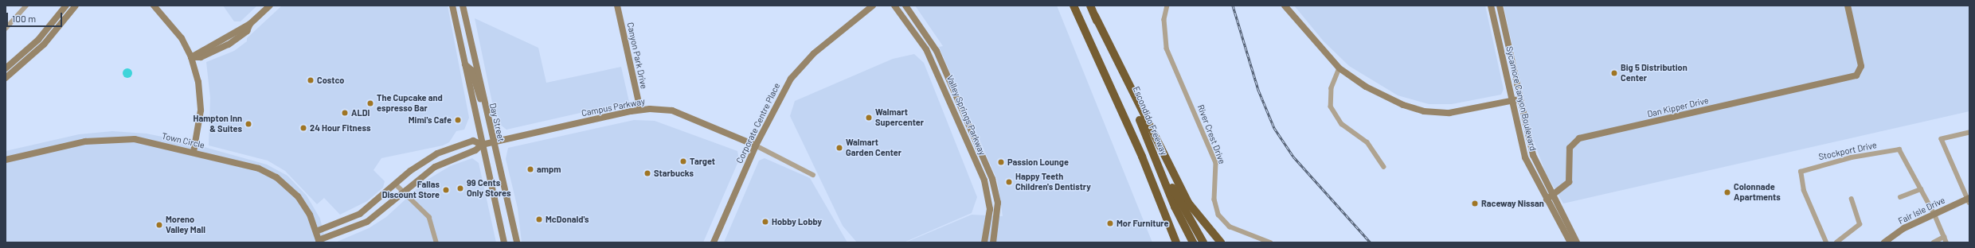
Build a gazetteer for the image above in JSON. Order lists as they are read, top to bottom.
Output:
{
  "streets": {
    "highway": ["Escondido Freeway"],
    "street": [
      "Canyon Park Drive",
      "Sycamore Canyon Boulevard",
      "Campus Parkway",
      "Dan Kipper Drive",
      "Valley Springs Parkway",
      "Day Street",
      "Corporate Centre Place",
      "River Crest Drive",
      "Town Circle",
      "Stockport Drive",
      "Fair Isle Drive"
    ]
  },
  "crossings": [
    ["Canyon Park Drive", "Campus Parkway"],
    ["Sycamore Canyon Boulevard", "Dan Kipper Drive"],
    ["Campus Parkway", "Day Street"],
    ["Campus Parkway", "Corporate Centre Place"],
    ["Campus Parkway", "Town Circle"]
  ],
  "places": [
    "Big 5 Distribution Center",
    "Costco",
    "The Cupcake and espresso Bar",
    "ALDI",
    "Walmart Supercenter",
    "Mimi's Cafe",
    "Hampton Inn & Suites",
    "24 Hour Fitness",
    "Walmart Garden Center",
    "Target",
    "Passion Lounge",
    "ampm",
    "Starbucks",
    "Happy Teeth Children's Dentistry",
    "99 Cents Only Stores",
    "Fallas Discount Store",
    "Colonnade Apartments",
    "Raceway Nissan",
    "McDonald's",
    "Hobby Lobby",
    "Mor Furniture",
    "Moreno Valley Mall"
  ],
  "scale_bar": "100 m"
}
